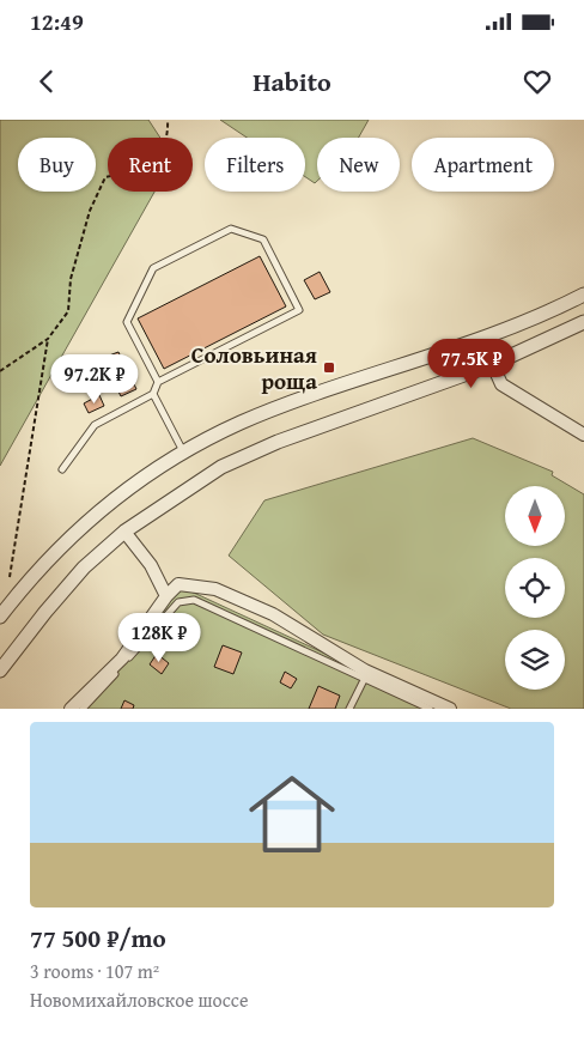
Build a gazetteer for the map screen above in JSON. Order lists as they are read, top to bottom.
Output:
{
  "places": {
    "transit": ["Соловьиная роща"]
  },
  "north": "bottom",
  "page": {
    "status": "12:49",
    "header": "Habito",
    "chip": [
      "Buy",
      "Rent",
      "Filters",
      "New",
      "Apartment"
    ],
    "price": ["77.5K ₽", "97.2K ₽", "128K ₽"],
    "list": [
      {
        "name": "77 500 ₽/mo",
        "note": "3 rooms · 107 m² · Новомихайловское шоссе"
      }
    ]
  }
}
